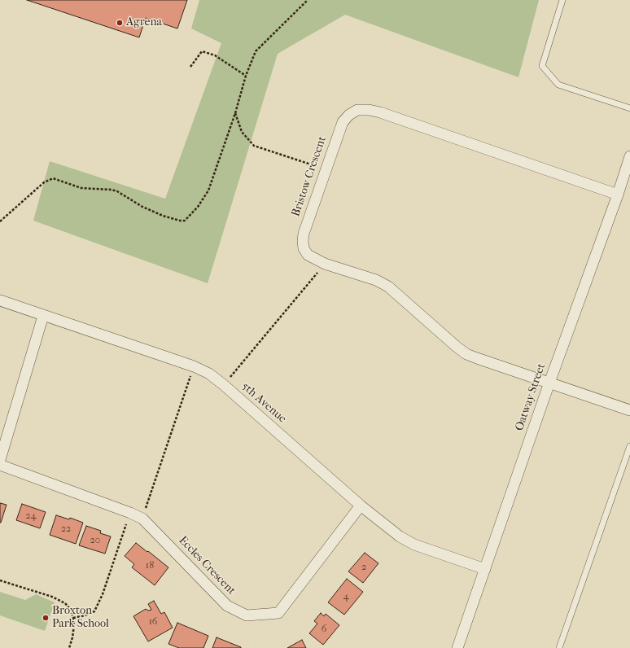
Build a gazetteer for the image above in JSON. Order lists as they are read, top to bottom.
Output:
{
  "streets": {
    "street": [
      "Bristow Crescent",
      "Oatway Street",
      "5th Avenue",
      "Eccles Crescent"
    ]
  },
  "crossings": [
    ["Bristow Crescent", "Oatway Street"],
    ["Oatway Street", "5th Avenue"],
    ["5th Avenue", "Eccles Crescent"]
  ],
  "places": ["Agrena", "Broxton Park School"],
  "house_numbers": [
    "24",
    "22",
    "20",
    "18",
    "2",
    "4",
    "16",
    "6"
  ]
}
